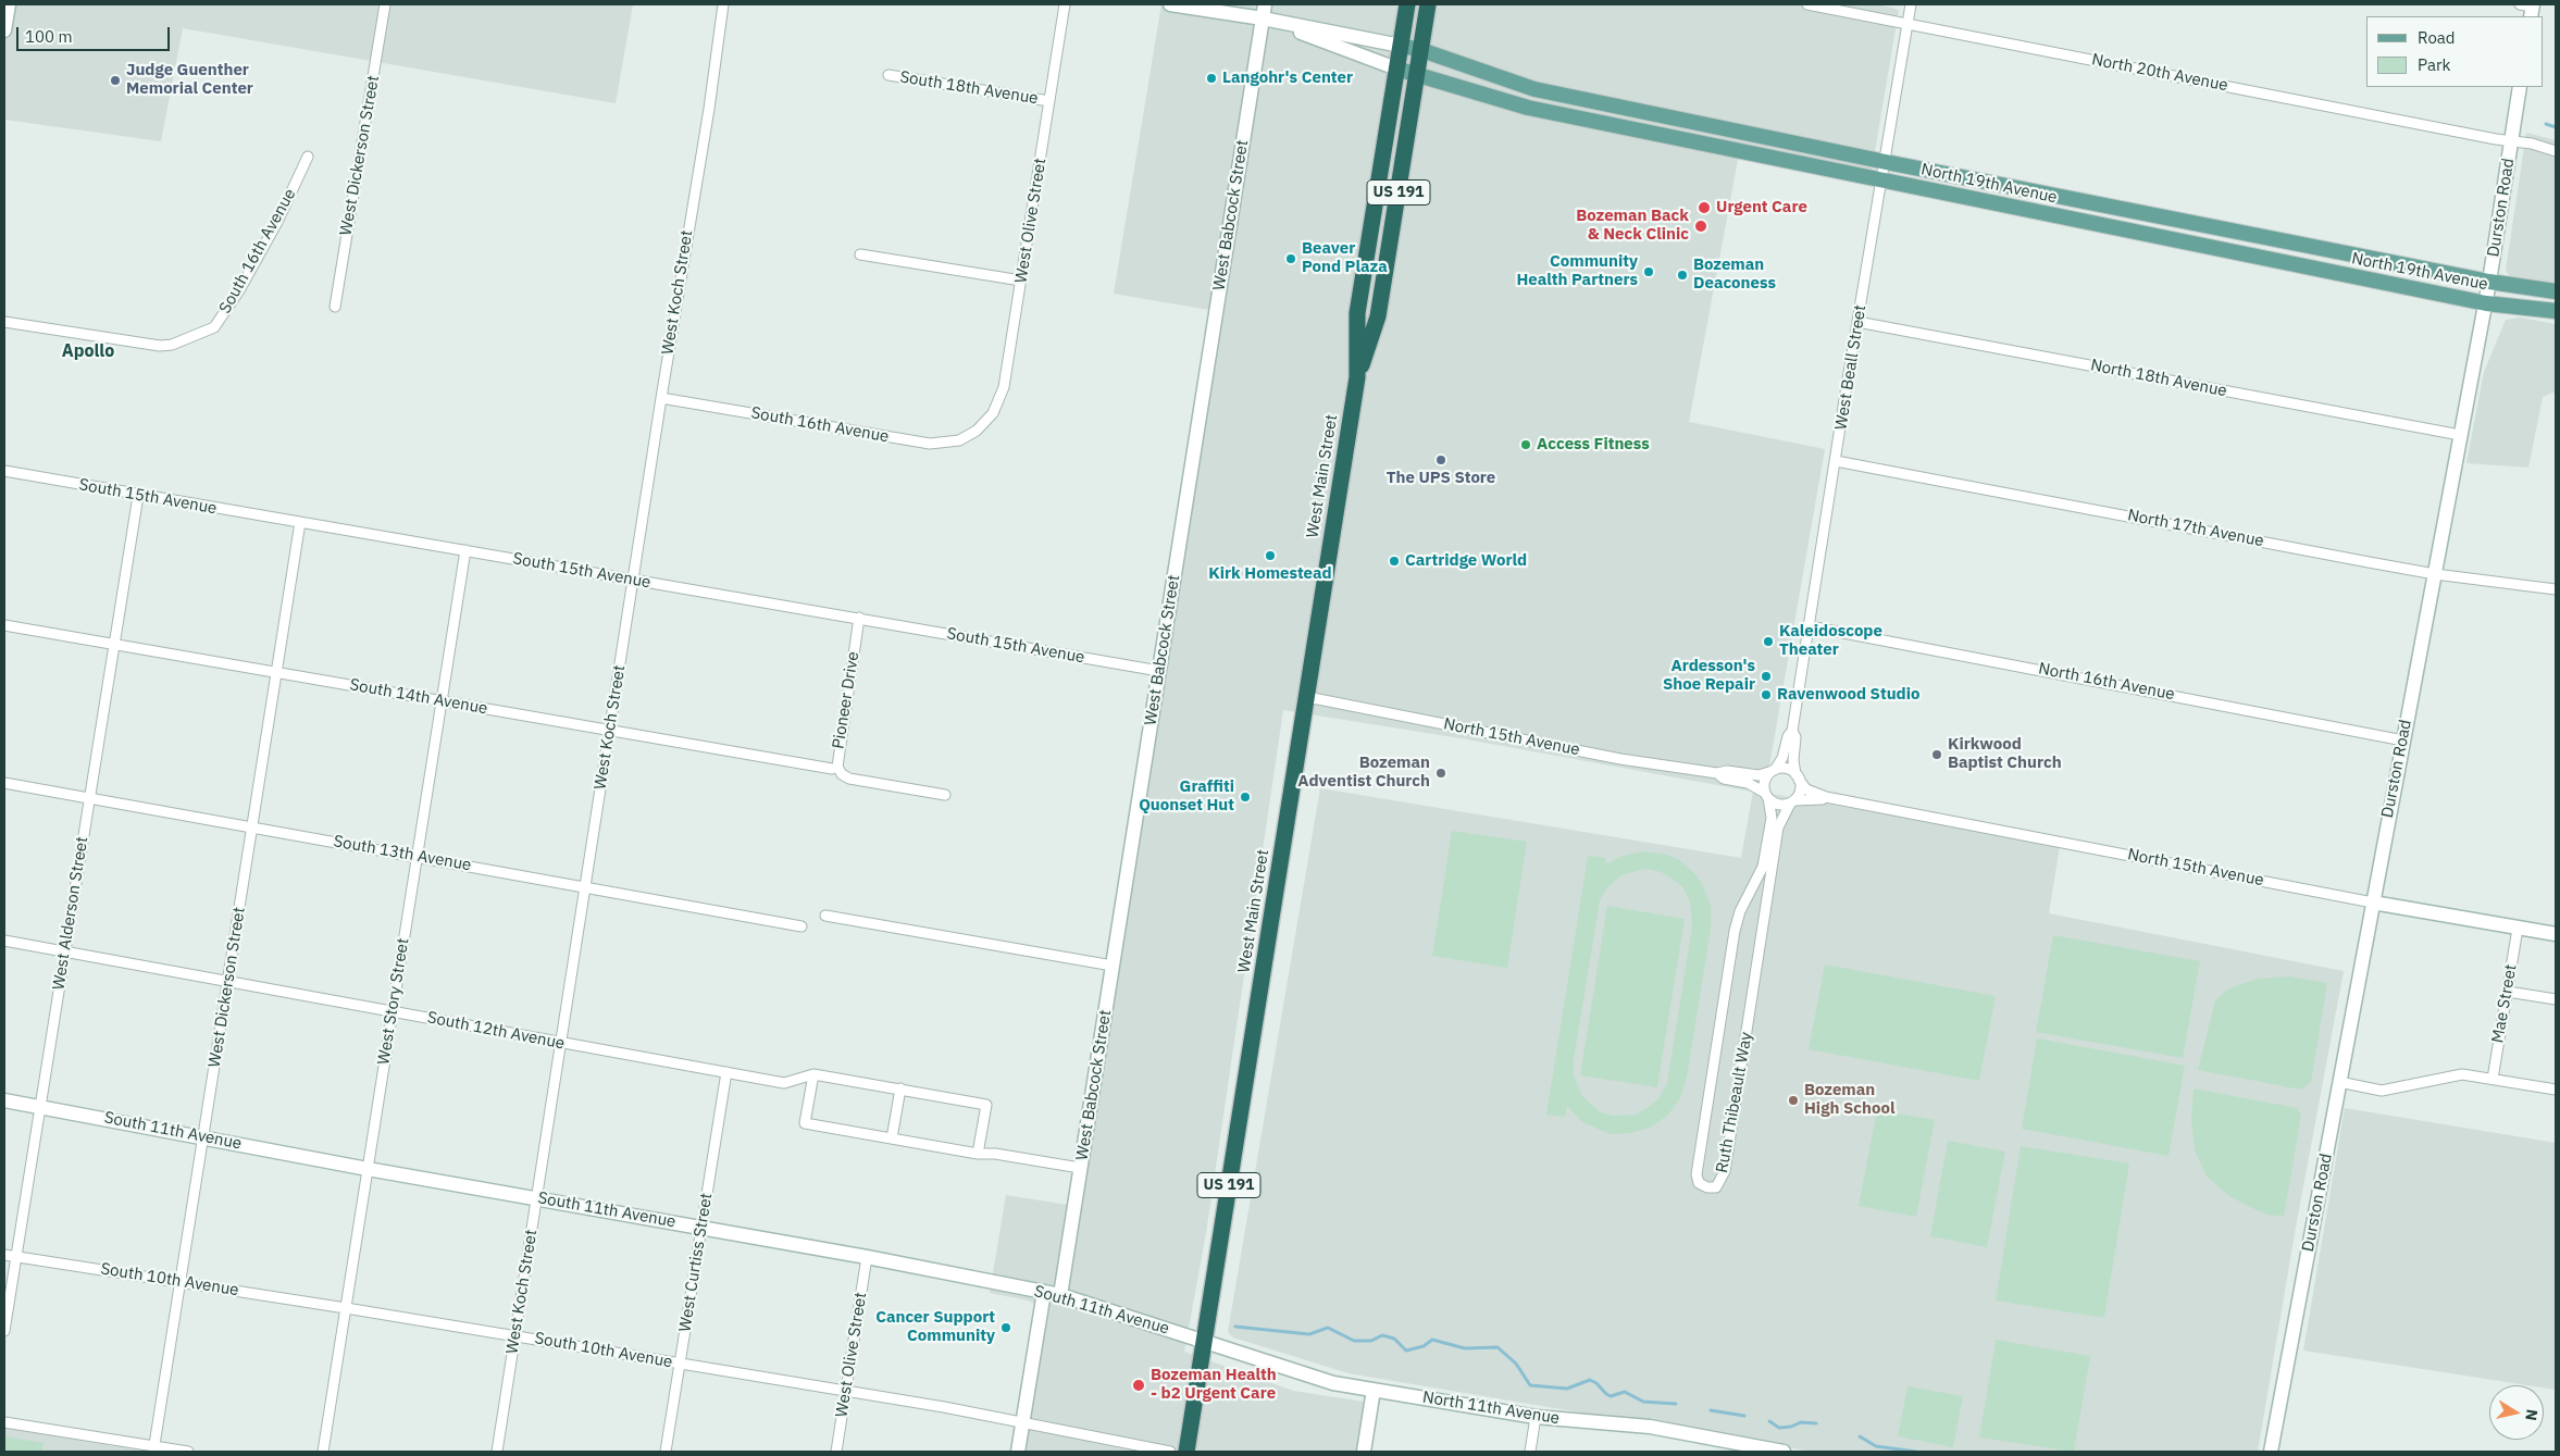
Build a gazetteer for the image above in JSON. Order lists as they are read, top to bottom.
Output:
{
  "streets": {
    "highway": ["US 191", "West Main Street"],
    "main road": ["North 19th Avenue"],
    "street": [
      "North 20th Avenue",
      "South 18th Avenue",
      "West Dickerson Street",
      "Durston Road",
      "West Babcock Street",
      "West Olive Street",
      "South 16th Avenue",
      "West Koch Street",
      "West Beall Street",
      "North 18th Avenue",
      "South 15th Avenue",
      "North 17th Avenue",
      "North 16th Avenue",
      "South 14th Avenue",
      "Pioneer Drive",
      "North 15th Avenue",
      "South 13th Avenue",
      "West Alderson Street",
      "West Story Street",
      "Mae Street",
      "South 12th Avenue",
      "Ruth Thibeault Way",
      "South 11th Avenue",
      "West Curtiss Street",
      "South 10th Avenue",
      "North 11th Avenue"
    ]
  },
  "crossings": [
    ["North 20th Avenue", "Durston Road"],
    ["North 20th Avenue", "West Beall Street"],
    ["South 18th Avenue", "West Olive Street"],
    ["West Dickerson Street", "South 15th Avenue"],
    ["West Dickerson Street", "South 14th Avenue"],
    ["West Dickerson Street", "South 13th Avenue"],
    ["West Dickerson Street", "South 12th Avenue"],
    ["West Dickerson Street", "South 11th Avenue"],
    ["West Dickerson Street", "South 10th Avenue"],
    ["North 19th Avenue", "Durston Road"],
    ["North 19th Avenue", "West Beall Street"],
    ["North 19th Avenue", "West Main Street"],
    ["Durston Road", "North 18th Avenue"],
    ["Durston Road", "North 17th Avenue"],
    ["Durston Road", "North 16th Avenue"],
    ["Durston Road", "North 15th Avenue"],
    ["West Babcock Street", "South 15th Avenue"],
    ["West Babcock Street", "South 11th Avenue"],
    ["West Olive Street", "South 16th Avenue"],
    ["West Olive Street", "South 11th Avenue"],
    ["West Olive Street", "South 10th Avenue"],
    ["South 16th Avenue", "West Koch Street"],
    ["West Koch Street", "South 15th Avenue"],
    ["West Koch Street", "South 14th Avenue"],
    ["West Koch Street", "South 13th Avenue"],
    ["West Koch Street", "South 12th Avenue"],
    ["West Koch Street", "South 11th Avenue"],
    ["West Koch Street", "South 10th Avenue"],
    ["West Beall Street", "North 18th Avenue"],
    ["West Beall Street", "North 17th Avenue"],
    ["West Beall Street", "North 16th Avenue"],
    ["West Beall Street", "North 15th Avenue"],
    ["West Beall Street", "Ruth Thibeault Way"],
    ["West Main Street", "North 15th Avenue"],
    ["West Main Street", "South 11th Avenue"],
    ["West Main Street", "North 11th Avenue"],
    ["South 15th Avenue", "Pioneer Drive"],
    ["South 15th Avenue", "West Alderson Street"],
    ["South 15th Avenue", "West Story Street"],
    ["South 14th Avenue", "West Alderson Street"],
    ["South 14th Avenue", "West Story Street"],
    ["North 15th Avenue", "Mae Street"],
    ["North 15th Avenue", "Ruth Thibeault Way"],
    ["South 13th Avenue", "West Alderson Street"],
    ["South 13th Avenue", "West Story Street"],
    ["West Alderson Street", "South 12th Avenue"],
    ["West Alderson Street", "South 11th Avenue"],
    ["West Alderson Street", "South 10th Avenue"],
    ["West Story Street", "South 12th Avenue"],
    ["West Story Street", "South 11th Avenue"],
    ["West Story Street", "South 10th Avenue"],
    ["South 12th Avenue", "West Curtiss Street"],
    ["South 11th Avenue", "West Curtiss Street"],
    ["South 11th Avenue", "North 11th Avenue"],
    ["West Curtiss Street", "South 10th Avenue"]
  ],
  "districts": ["Apollo"],
  "places": [
    "Langohr's Center",
    "Judge Guenther Memorial Center",
    "Urgent Care",
    "Bozeman Back & Neck Clinic",
    "Beaver Pond Plaza",
    "Community Health Partners",
    "Bozeman Deaconess",
    "Access Fitness",
    "The UPS Store",
    "Kirk Homestead",
    "Cartridge World",
    "Kaleidoscope Theater",
    "Ardesson's Shoe Repair",
    "Ravenwood Studio",
    "Kirkwood Baptist Church",
    "Bozeman Adventist Church",
    "Graffiti Quonset Hut",
    "Bozeman High School",
    "Cancer Support Community",
    "Bozeman Health - b2 Urgent Care"
  ],
  "legend": ["Road", "Park"],
  "scale_bar": "100 m",
  "north": "right"
}
